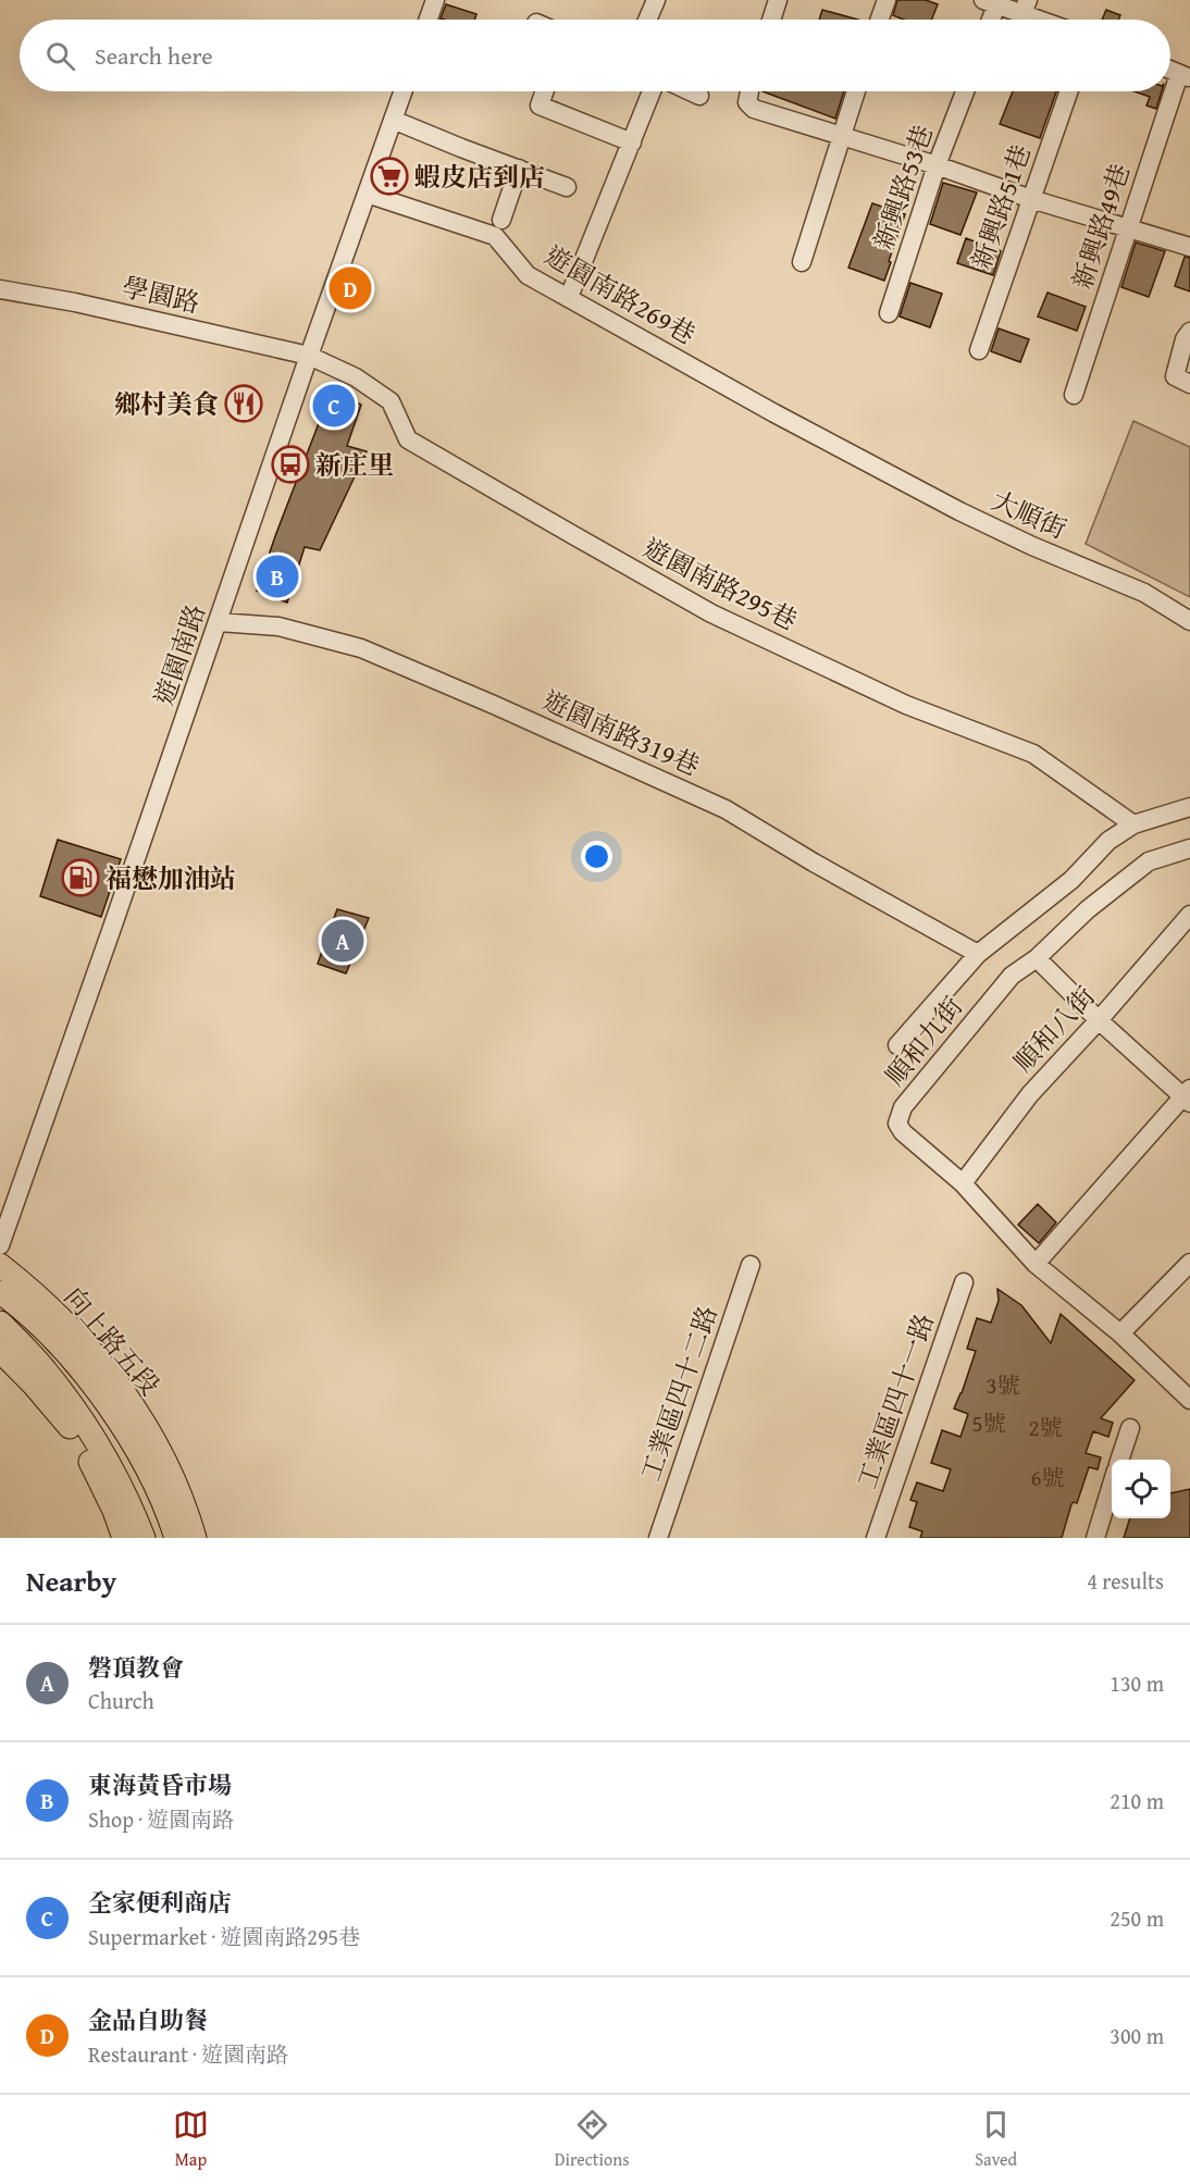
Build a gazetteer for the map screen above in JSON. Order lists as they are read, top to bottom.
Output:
{
  "streets": {
    "main road": ["向上路五段"],
    "street": [
      "新興路53巷",
      "新興路51巷",
      "新興路49巷",
      "學園路",
      "遊園南路269巷",
      "大順街",
      "遊園南路295巷",
      "遊園南路",
      "遊園南路319巷",
      "順和八街",
      "順和九街",
      "工業區四十二路",
      "工業區四十一路"
    ]
  },
  "crossings": [
    ["學園路", "遊園南路295巷"],
    ["學園路", "遊園南路"],
    ["遊園南路269巷", "大順街"],
    ["遊園南路269巷", "遊園南路"],
    ["遊園南路295巷", "遊園南路"],
    ["遊園南路", "遊園南路319巷"],
    ["順和八街", "順和九街"]
  ],
  "places": {
    "supermarket": ["蝦皮店到店"],
    "restaurant": ["鄉村美食"],
    "bus stop": ["新庄里"],
    "fuel station": ["福懋加油站"]
  },
  "house_numbers": [
    "3號",
    "5號",
    "2號",
    "6號"
  ],
  "page": {
    "search": "Search here",
    "pins": [
      "D",
      "C",
      "B",
      "A"
    ],
    "heading": ["Nearby", "4 results"],
    "list": [
      {
        "mark": "A",
        "name": "磐頂教會",
        "note": "Church",
        "value": "130 m"
      },
      {
        "mark": "B",
        "name": "東海黃昏市場",
        "note": "Shop · 遊園南路",
        "value": "210 m"
      },
      {
        "mark": "C",
        "name": "全家便利商店",
        "note": "Supermarket · 遊園南路295巷",
        "value": "250 m"
      },
      {
        "mark": "D",
        "name": "金品自助餐",
        "note": "Restaurant · 遊園南路",
        "value": "300 m"
      }
    ],
    "nav": ["Map", "Directions", "Saved"]
  }
}
